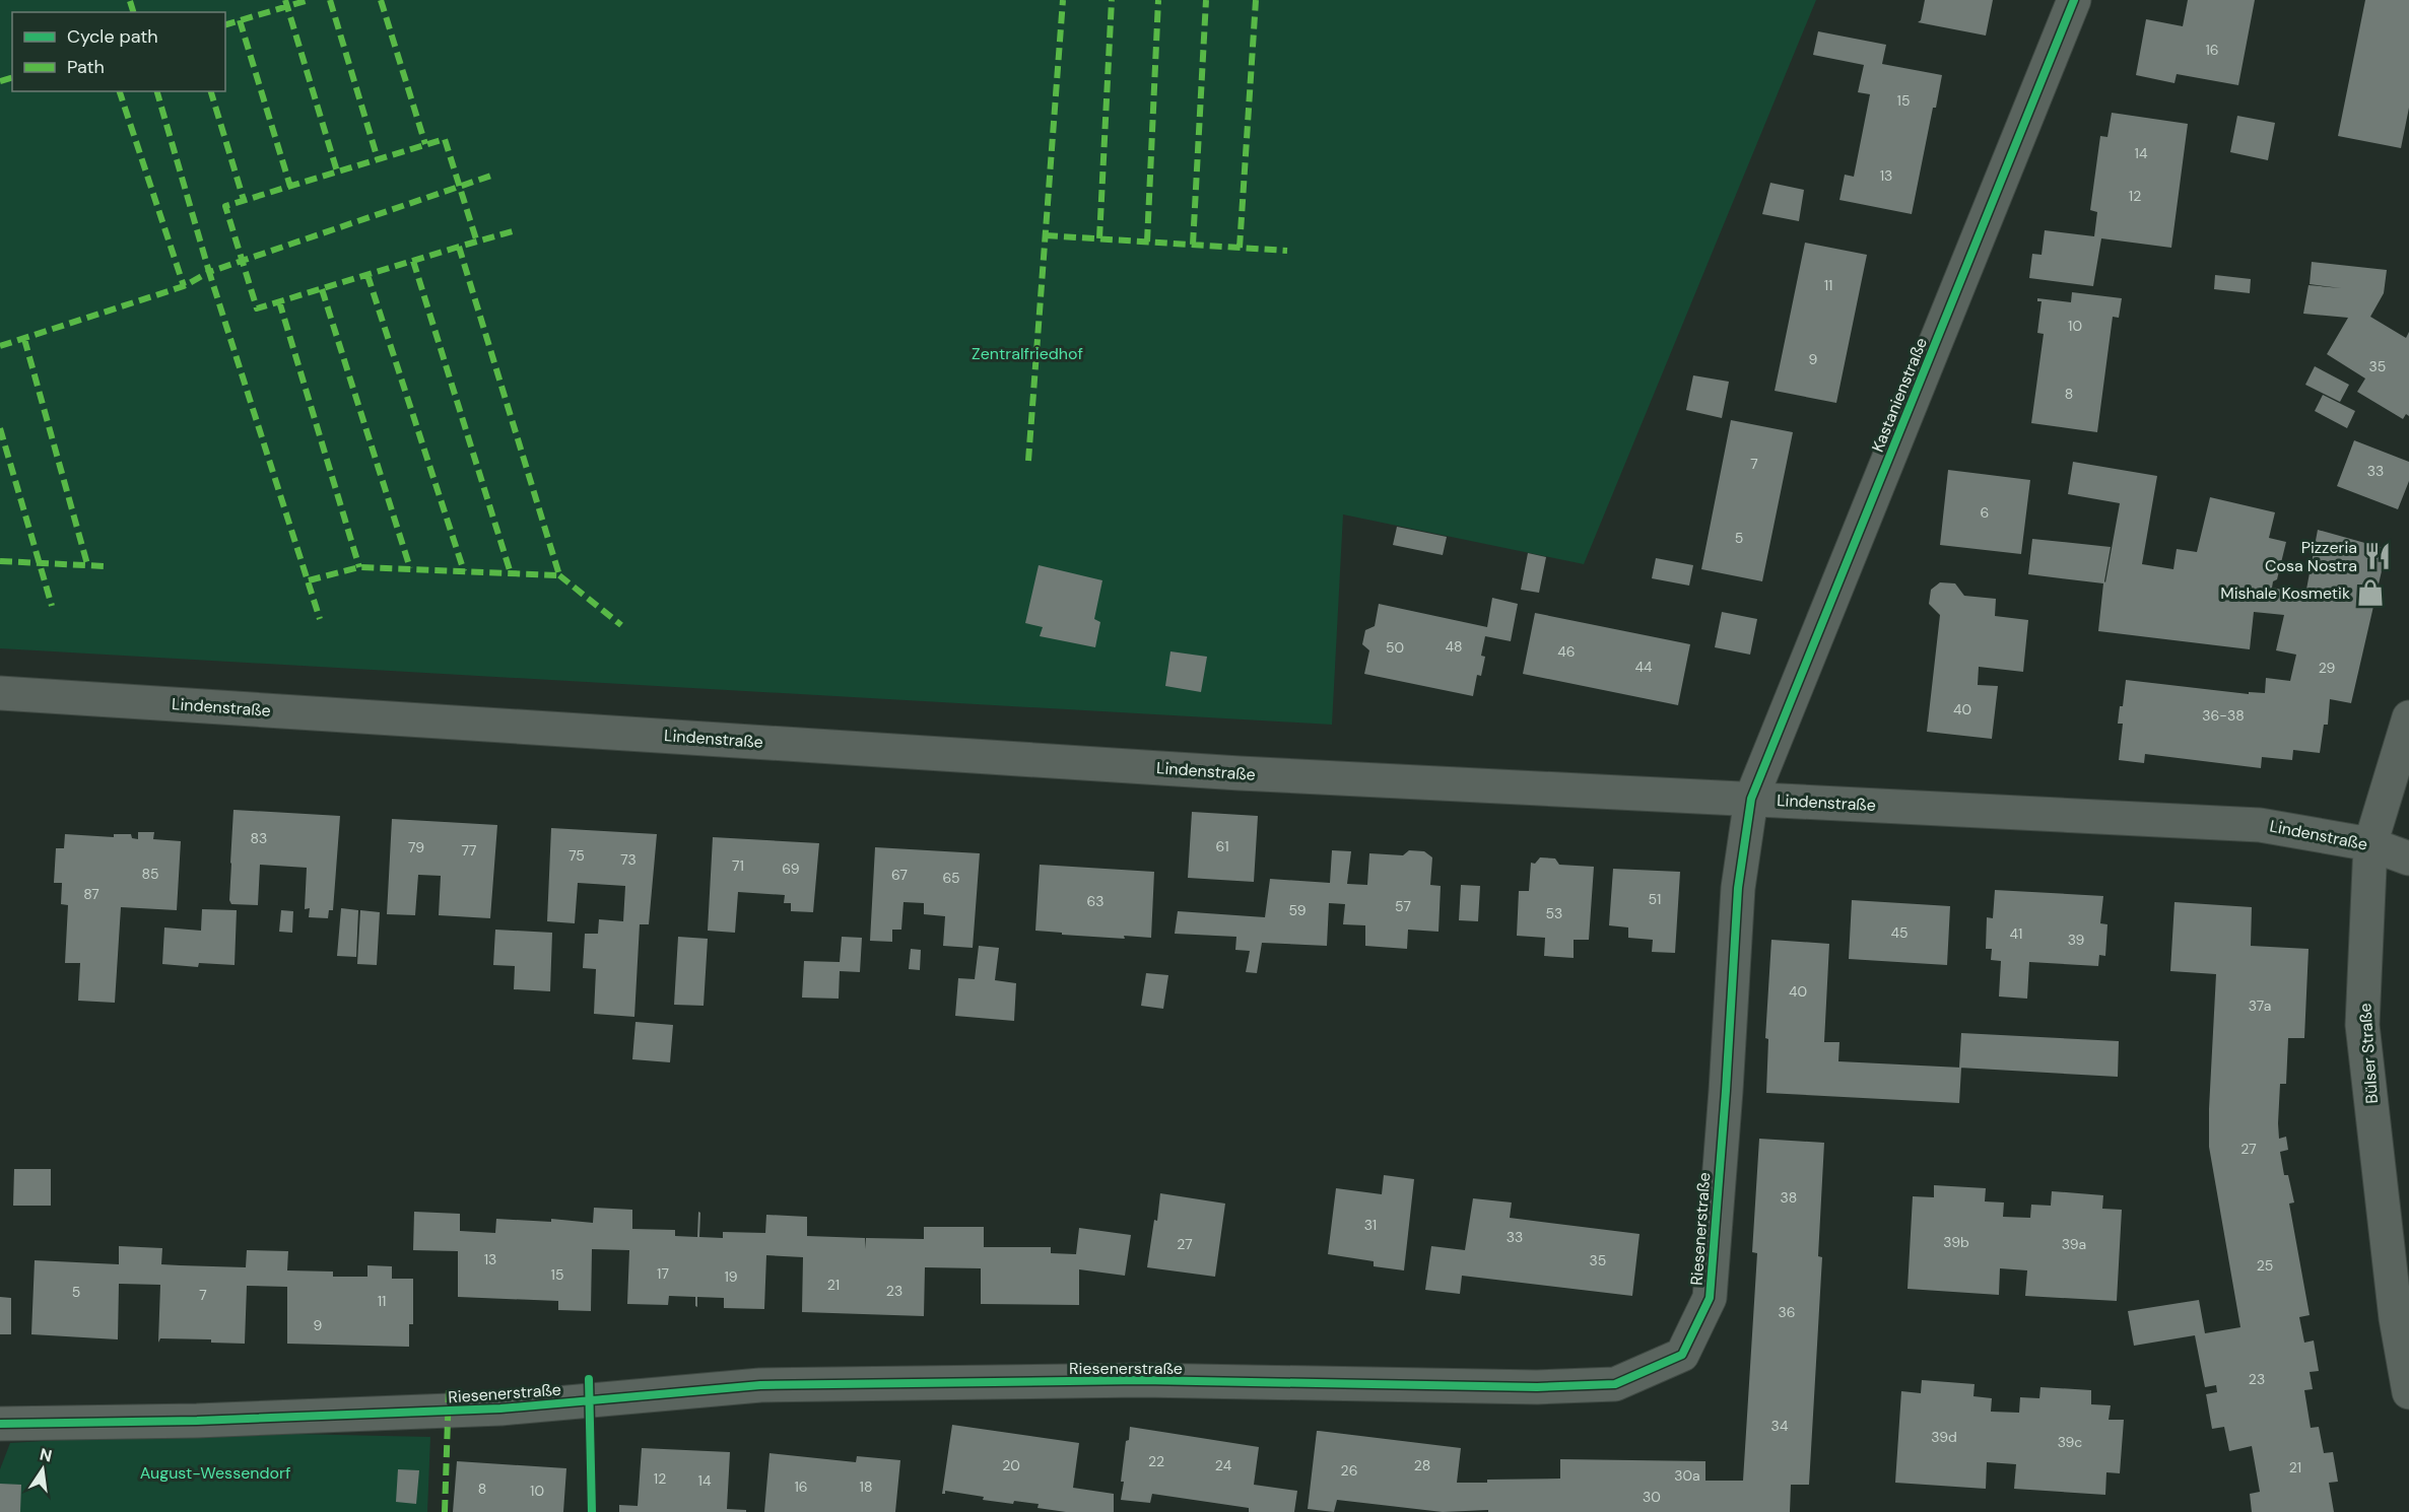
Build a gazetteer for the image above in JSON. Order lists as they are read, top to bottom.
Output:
{
  "streets": {
    "street": [
      "Kastanienstraße",
      "Lindenstraße",
      "Bülser Straße",
      "Riesenerstraße"
    ]
  },
  "crossings": [
    ["Kastanienstraße", "Lindenstraße"],
    ["Kastanienstraße", "Riesenerstraße"],
    ["Lindenstraße", "Bülser Straße"],
    ["Lindenstraße", "Riesenerstraße"]
  ],
  "parks": ["Zentralfriedhof", "August-Wessendorf"],
  "places": {
    "restaurant": ["Pizzeria Cosa Nostra"],
    "shop": ["Mishale Kosmetik"]
  },
  "house_numbers": [
    "16",
    "15",
    "14",
    "13",
    "12",
    "11",
    "10",
    "9",
    "35",
    "8",
    "7",
    "33",
    "6",
    "5",
    "48",
    "50",
    "46",
    "44",
    "29",
    "40",
    "36-38",
    "83",
    "61",
    "79",
    "77",
    "75",
    "73",
    "71",
    "69",
    "85",
    "67",
    "65",
    "87",
    "51",
    "63",
    "57",
    "59",
    "53",
    "45",
    "41",
    "39",
    "40",
    "37a",
    "27",
    "38",
    "31",
    "33",
    "39b",
    "27",
    "39a",
    "13",
    "35",
    "25",
    "17",
    "15",
    "19",
    "21",
    "23",
    "5",
    "7",
    "11",
    "36",
    "9",
    "23",
    "34",
    "39d",
    "39c",
    "22",
    "20",
    "24",
    "28",
    "21",
    "26",
    "30a",
    "12",
    "14",
    "16",
    "18",
    "8",
    "10",
    "30"
  ],
  "legend": ["Cycle path", "Path"],
  "north": "top"
}
